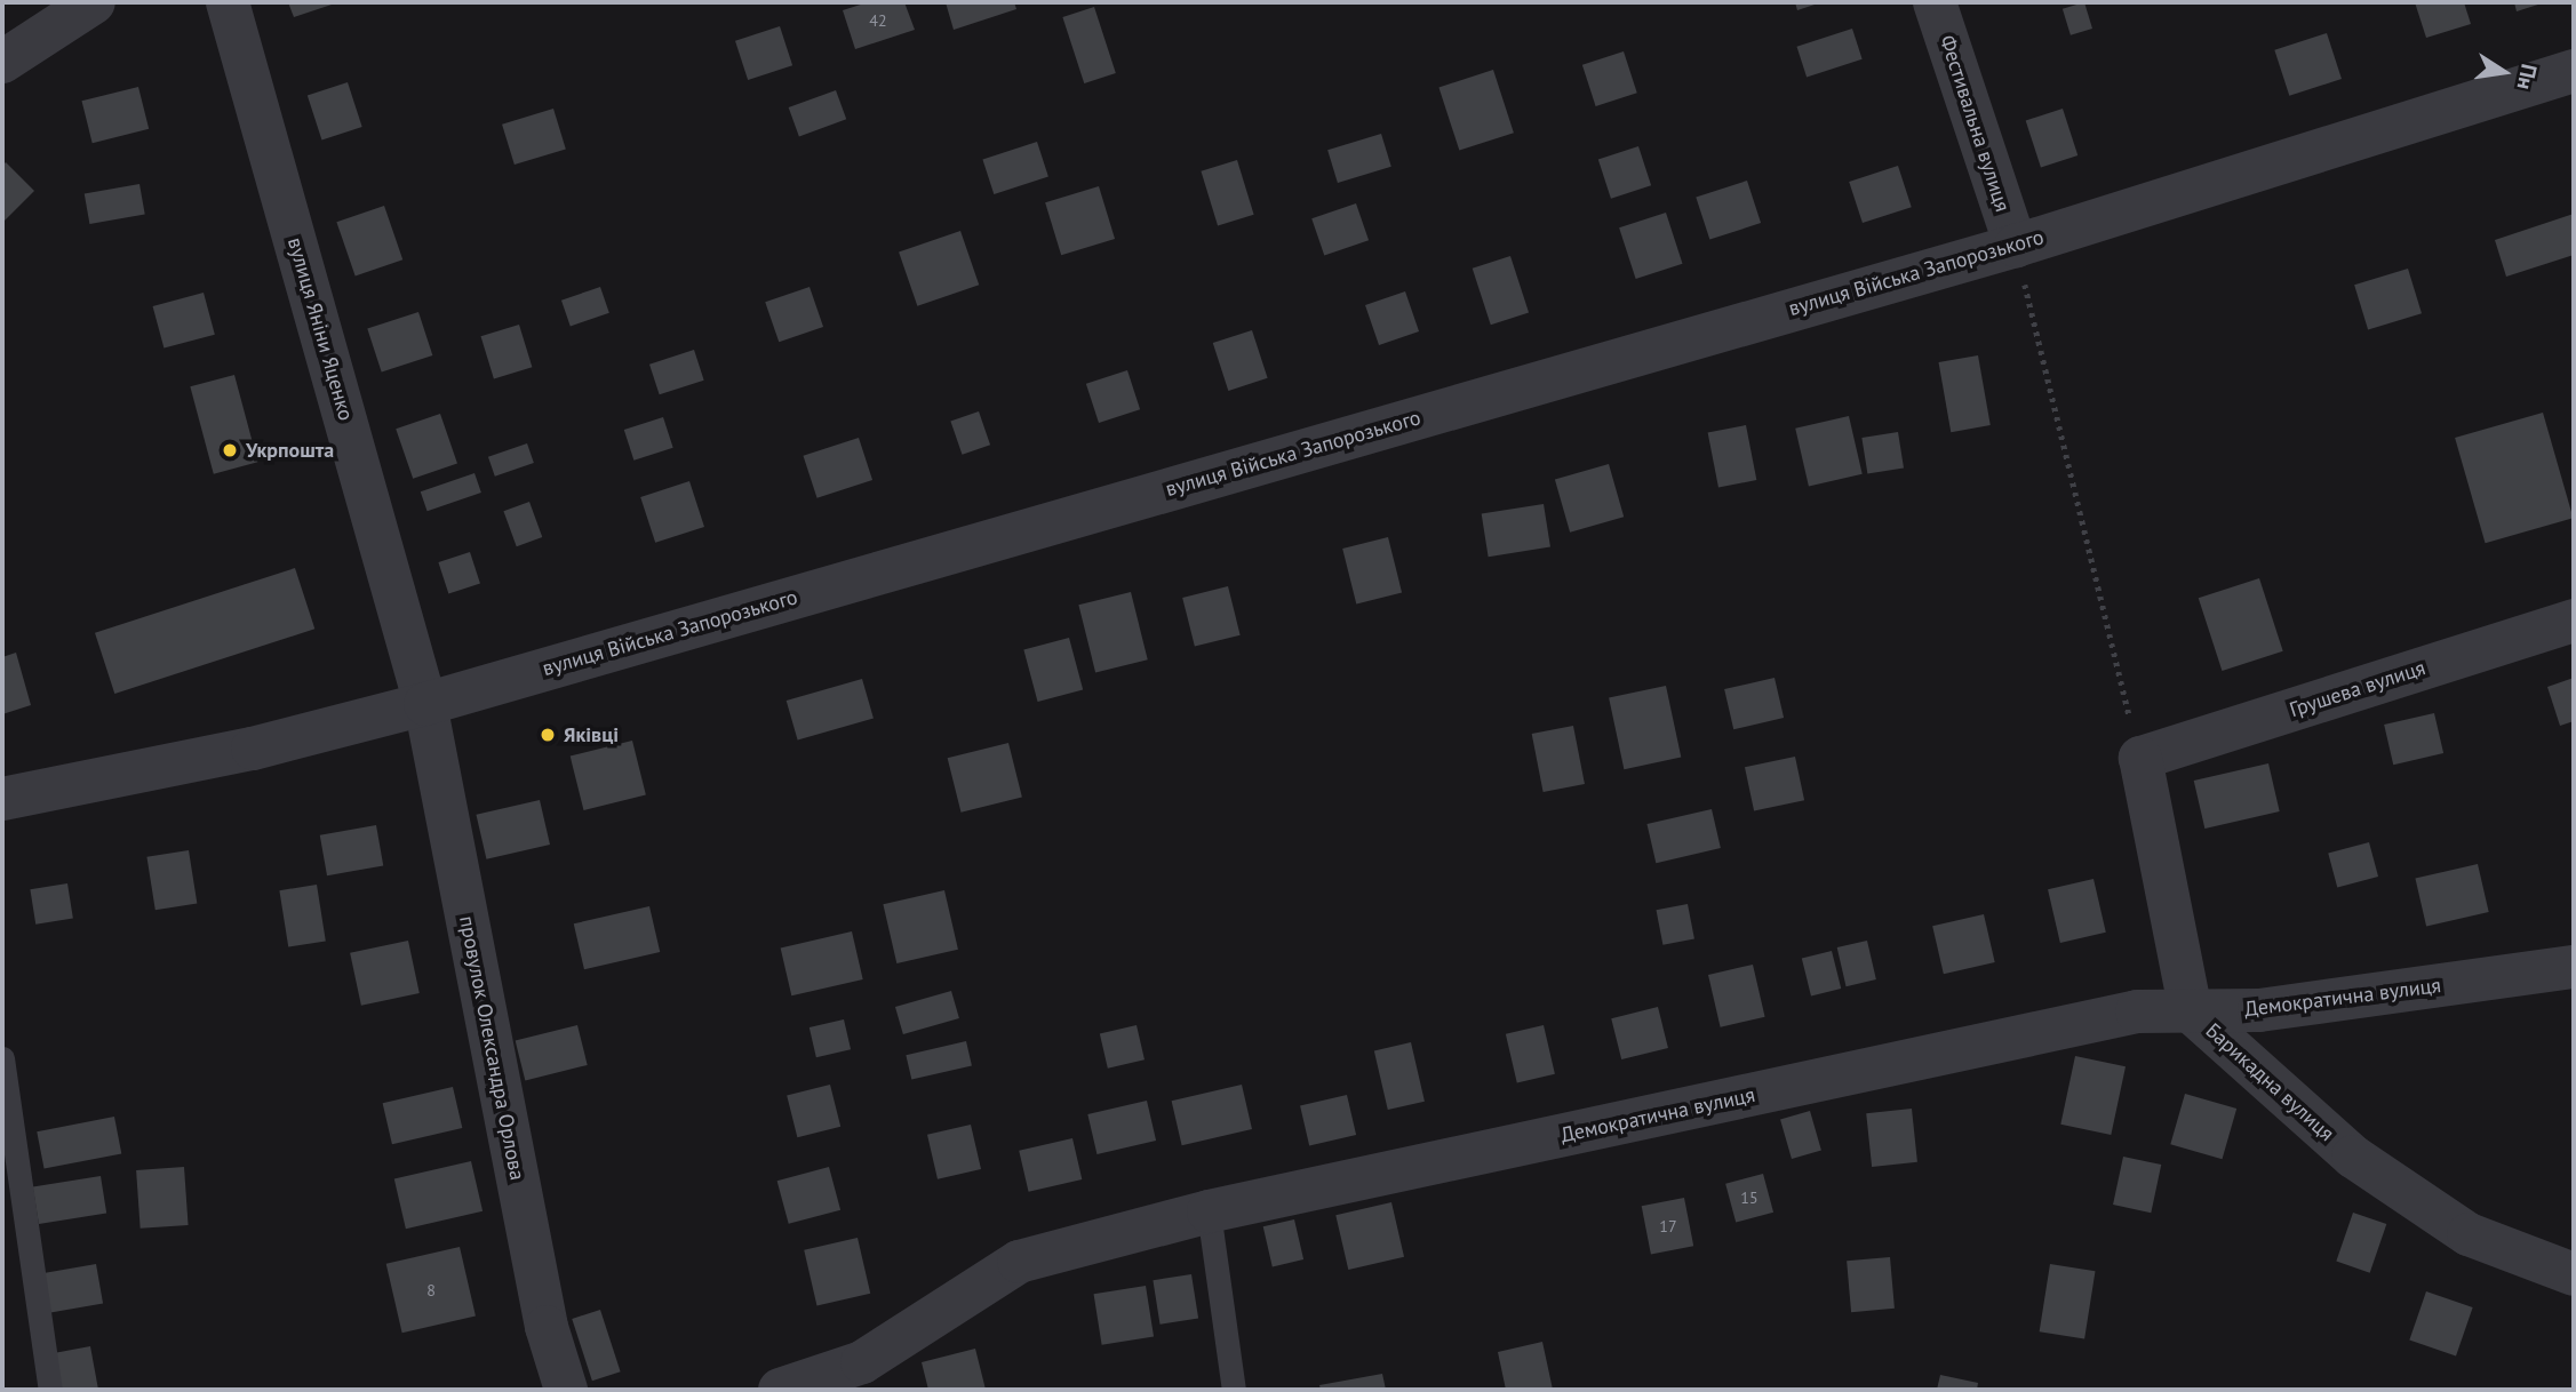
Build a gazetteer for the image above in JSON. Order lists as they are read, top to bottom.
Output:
{
  "streets": {
    "street": [
      "Фестивальна вулиця",
      "вулиця Війська Запорозького",
      "вулиця Яніни Яценко",
      "Грушева вулиця",
      "Демократична вулиця",
      "провулок Олександра Орлова",
      "Барикадна вулиця"
    ]
  },
  "crossings": [
    ["Фестивальна вулиця", "вулиця Війська Запорозького"],
    ["вулиця Війська Запорозького", "вулиця Яніни Яценко"],
    ["вулиця Війська Запорозького", "провулок Олександра Орлова"],
    ["вулиця Яніни Яценко", "провулок Олександра Орлова"],
    ["Грушева вулиця", "Барикадна вулиця"],
    ["Демократична вулиця", "Барикадна вулиця"]
  ],
  "places": ["Укрпошта", "Яківці"],
  "house_numbers": [
    "42",
    "15",
    "17",
    "8"
  ],
  "north": "right"
}
